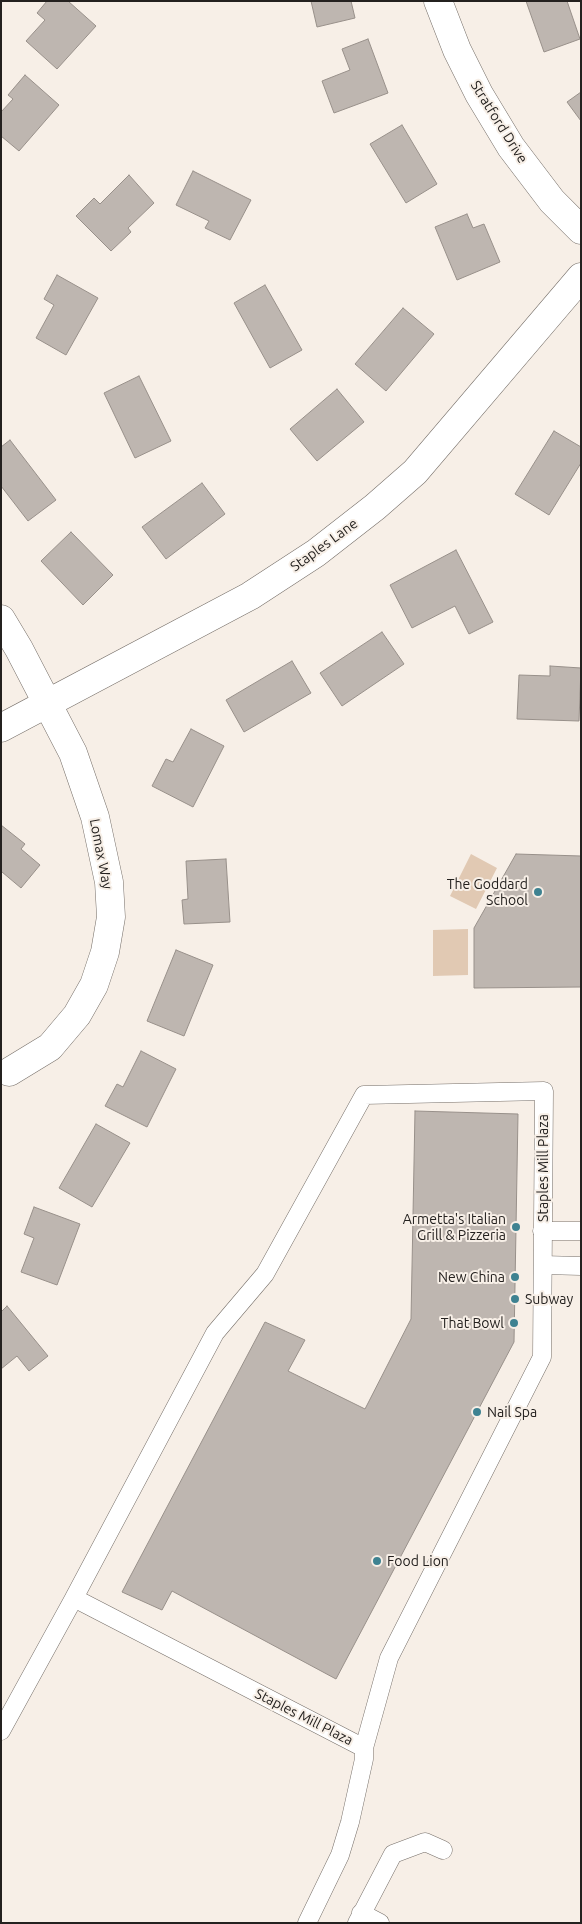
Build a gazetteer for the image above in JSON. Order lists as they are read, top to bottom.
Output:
{
  "streets": {
    "street": ["Stratford Drive", "Staples Lane", "Lomax Way"],
    "lane": ["Staples Mill Plaza"]
  },
  "crossings": [
    ["Staples Lane", "Lomax Way"]
  ],
  "places": [
    "The Goddard School",
    "Armetta's Italian Grill & Pizzeria",
    "New China",
    "Subway",
    "That Bowl",
    "Nail Spa",
    "Food Lion"
  ]
}
